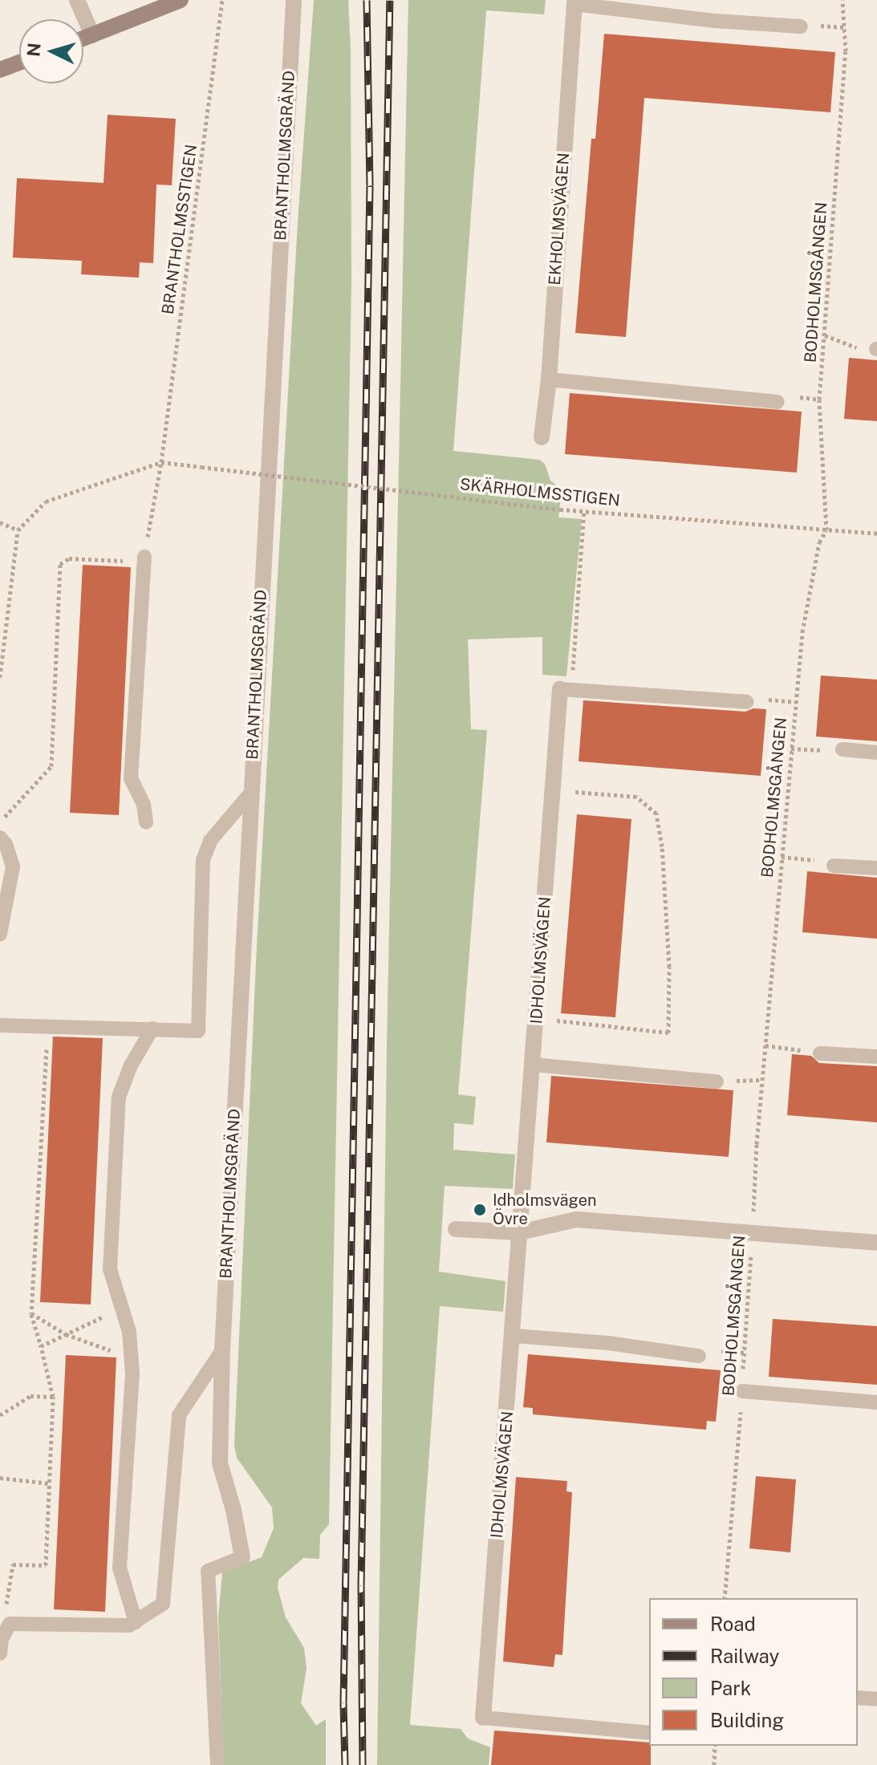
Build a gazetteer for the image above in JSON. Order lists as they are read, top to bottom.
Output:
{
  "streets": {
    "street": ["BRANTHOLMSGRÄND", "EKHOLMSVÄGEN", "IDHOLMSVÄGEN"],
    "path": ["BRANTHOLMSSTIGEN", "BODHOLMSGÅNGEN", "SKÄRHOLMSSTIGEN"]
  },
  "crossings": [
    ["BRANTHOLMSSTIGEN", "SKÄRHOLMSSTIGEN"],
    ["BODHOLMSGÅNGEN", "SKÄRHOLMSSTIGEN"]
  ],
  "places": ["Idholmsvägen Övre"],
  "legend": [
    "Road",
    "Railway",
    "Park",
    "Building"
  ],
  "north": "left"
}
